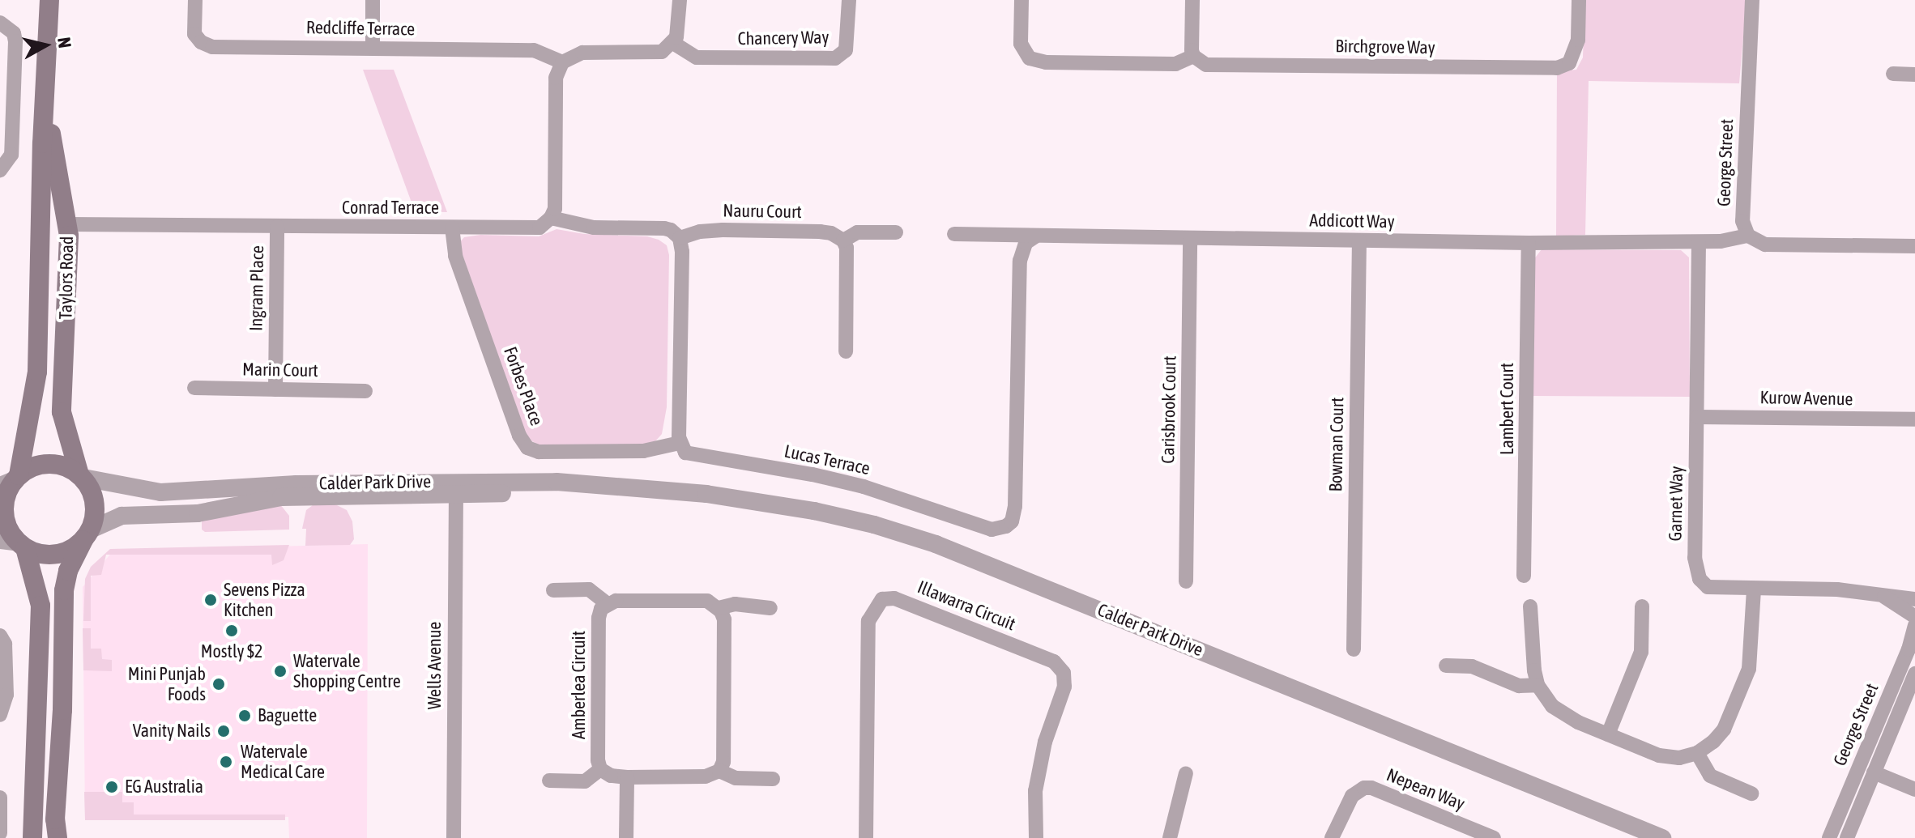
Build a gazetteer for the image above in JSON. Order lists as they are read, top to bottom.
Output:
{
  "streets": {
    "main road": ["Taylors Road"],
    "street": [
      "Redcliffe Terrace",
      "Chancery Way",
      "Birchgrove Way",
      "George Street",
      "Conrad Terrace",
      "Nauru Court",
      "Addicott Way",
      "Ingram Place",
      "Marin Court",
      "Forbes Place",
      "Kurow Avenue",
      "Lambert Court",
      "Carisbrook Court",
      "Bowman Court",
      "Lucas Terrace",
      "Calder Park Drive",
      "Garnet Way",
      "Illawarra Circuit",
      "Wells Avenue",
      "Amberlea Circuit",
      "Nepean Way"
    ]
  },
  "crossings": [
    ["George Street", "Addicott Way"],
    ["George Street", "Garnet Way"],
    ["Conrad Terrace", "Taylors Road"],
    ["Conrad Terrace", "Ingram Place"],
    ["Conrad Terrace", "Forbes Place"],
    ["Addicott Way", "Lambert Court"],
    ["Addicott Way", "Carisbrook Court"],
    ["Addicott Way", "Bowman Court"],
    ["Addicott Way", "Lucas Terrace"],
    ["Addicott Way", "Garnet Way"],
    ["Taylors Road", "Calder Park Drive"],
    ["Ingram Place", "Marin Court"],
    ["Forbes Place", "Lucas Terrace"],
    ["Kurow Avenue", "Garnet Way"],
    ["Calder Park Drive", "Wells Avenue"]
  ],
  "places": [
    "Sevens Pizza Kitchen",
    "Mostly $2",
    "Watervale Shopping Centre",
    "Mini Punjab Foods",
    "Baguette",
    "Vanity Nails",
    "Watervale Medical Care",
    "EG Australia"
  ],
  "north": "right"
}
